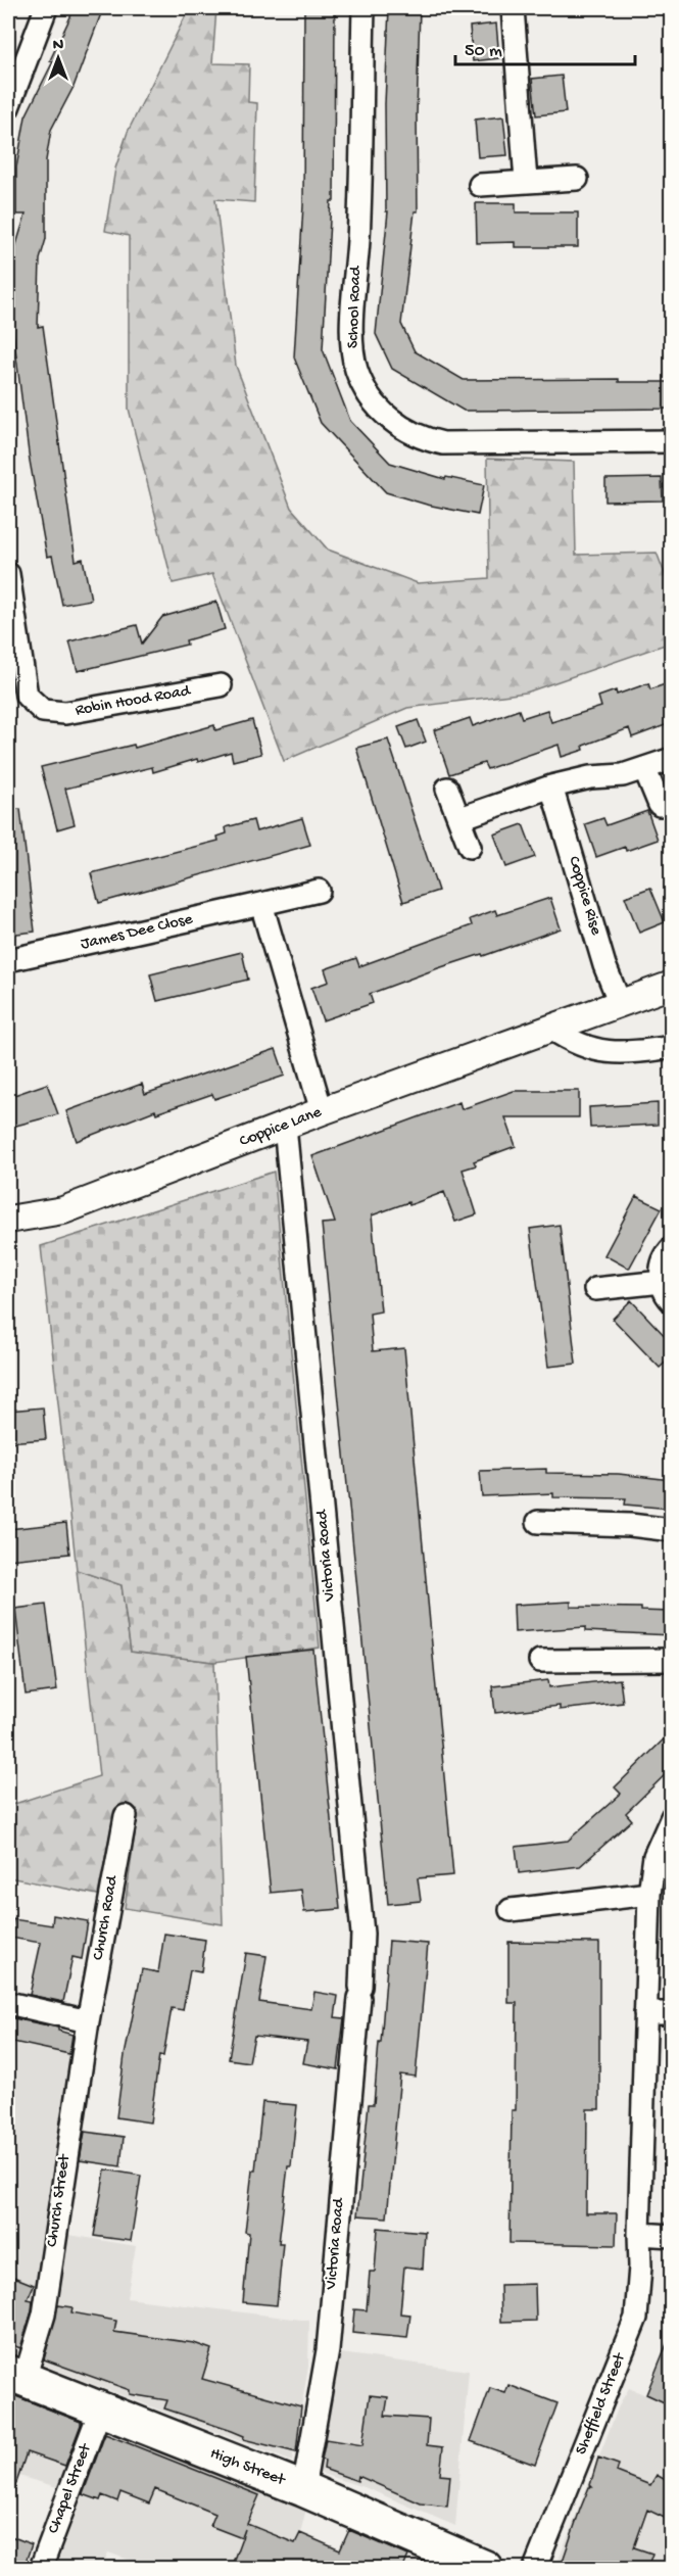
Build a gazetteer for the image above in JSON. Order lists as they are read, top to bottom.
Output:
{
  "streets": {
    "main road": ["High Street"],
    "street": [
      "School Road",
      "Robin Hood Road",
      "Coppice Rise",
      "James Dee Close",
      "Coppice Lane",
      "Victoria Road",
      "Church Road",
      "Church Street",
      "Sheffield Street",
      "Chapel Street"
    ]
  },
  "crossings": [
    ["Coppice Rise", "Coppice Lane"],
    ["Coppice Lane", "Victoria Road"],
    ["Victoria Road", "High Street"],
    ["Church Road", "Church Street"],
    ["Church Street", "High Street"],
    ["High Street", "Chapel Street"]
  ],
  "scale_bar": "50 m",
  "north": "top"
}
